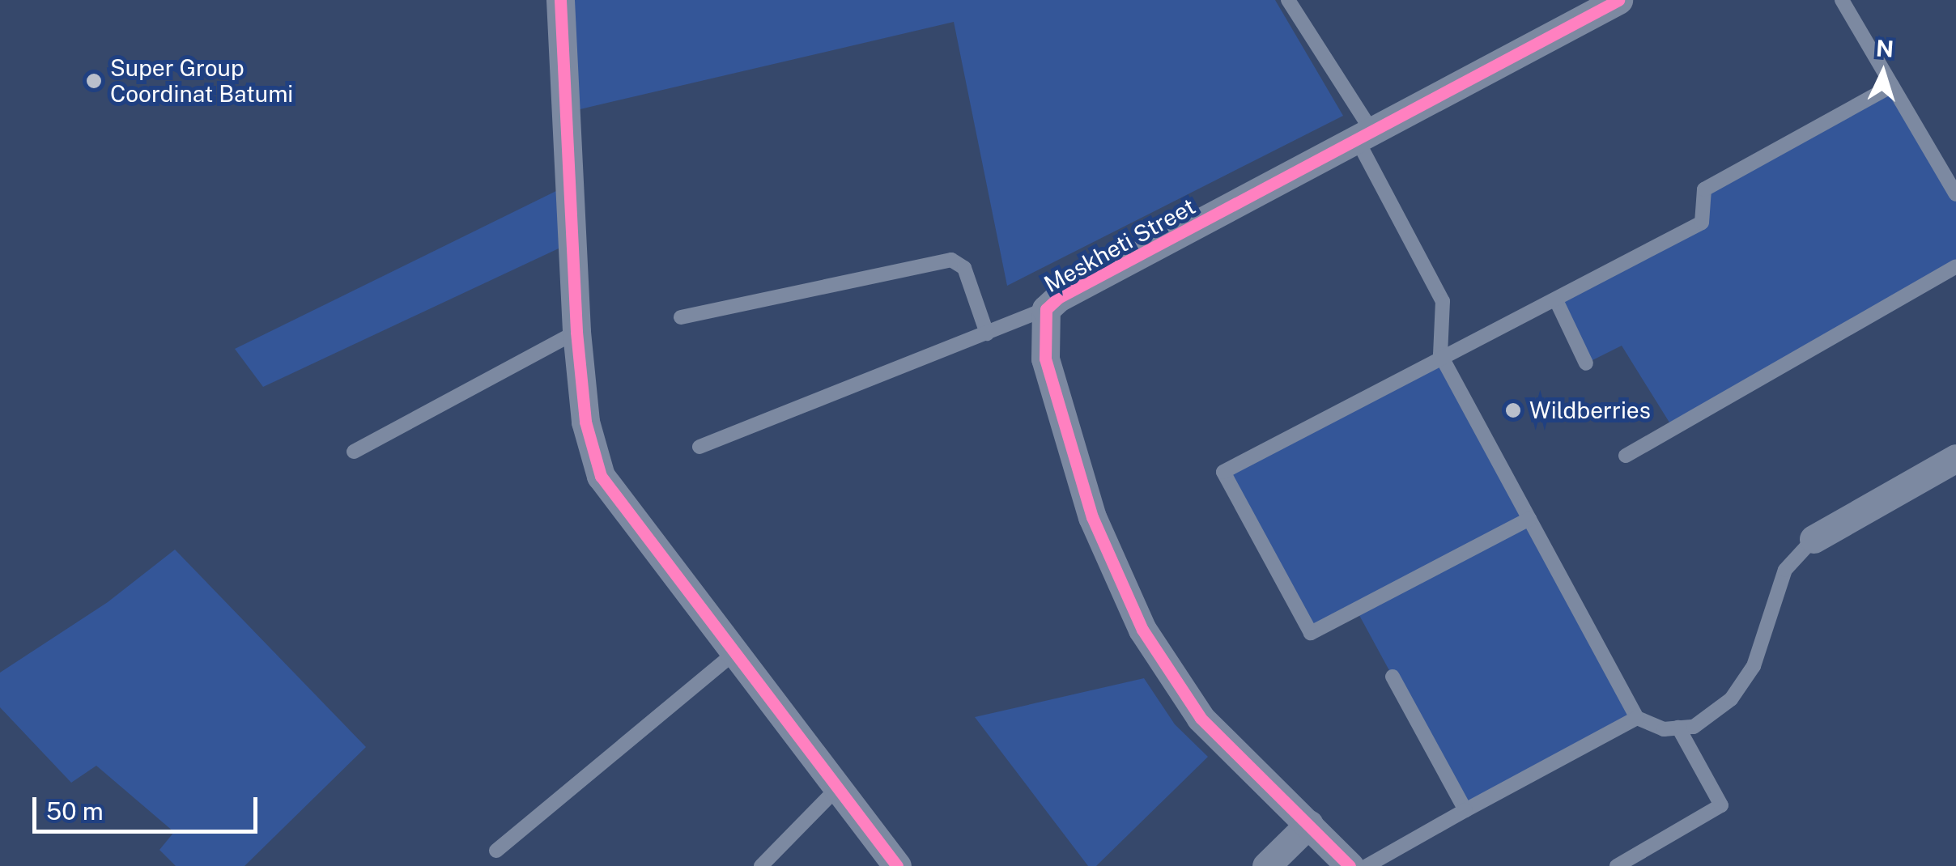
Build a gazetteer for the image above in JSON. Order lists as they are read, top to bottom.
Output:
{
  "streets": {
    "street": ["Meskheti Street"]
  },
  "places": ["Super Group Coordinat Batumi", "Wildberries"],
  "scale_bar": "50 m",
  "north": "top"
}
